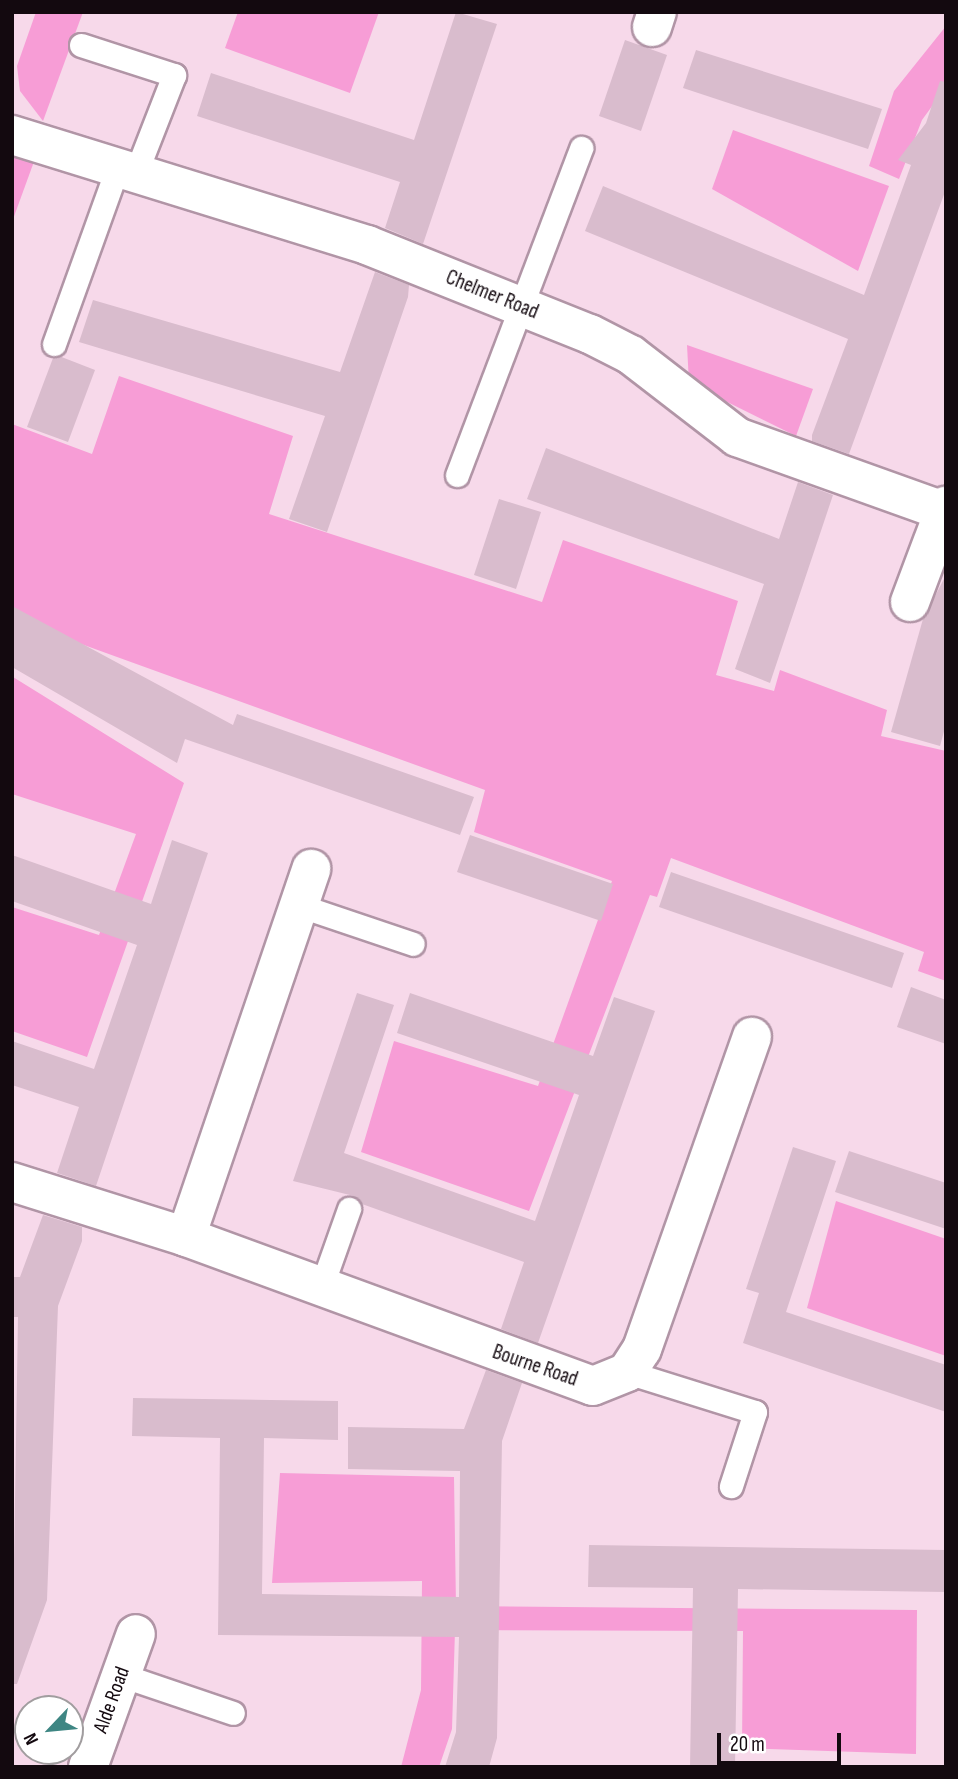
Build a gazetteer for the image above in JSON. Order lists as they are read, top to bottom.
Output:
{
  "streets": {
    "street": ["Chelmer Road", "Bourne Road", "Alde Road"]
  },
  "scale_bar": "20 m",
  "north": "bottom left"
}
